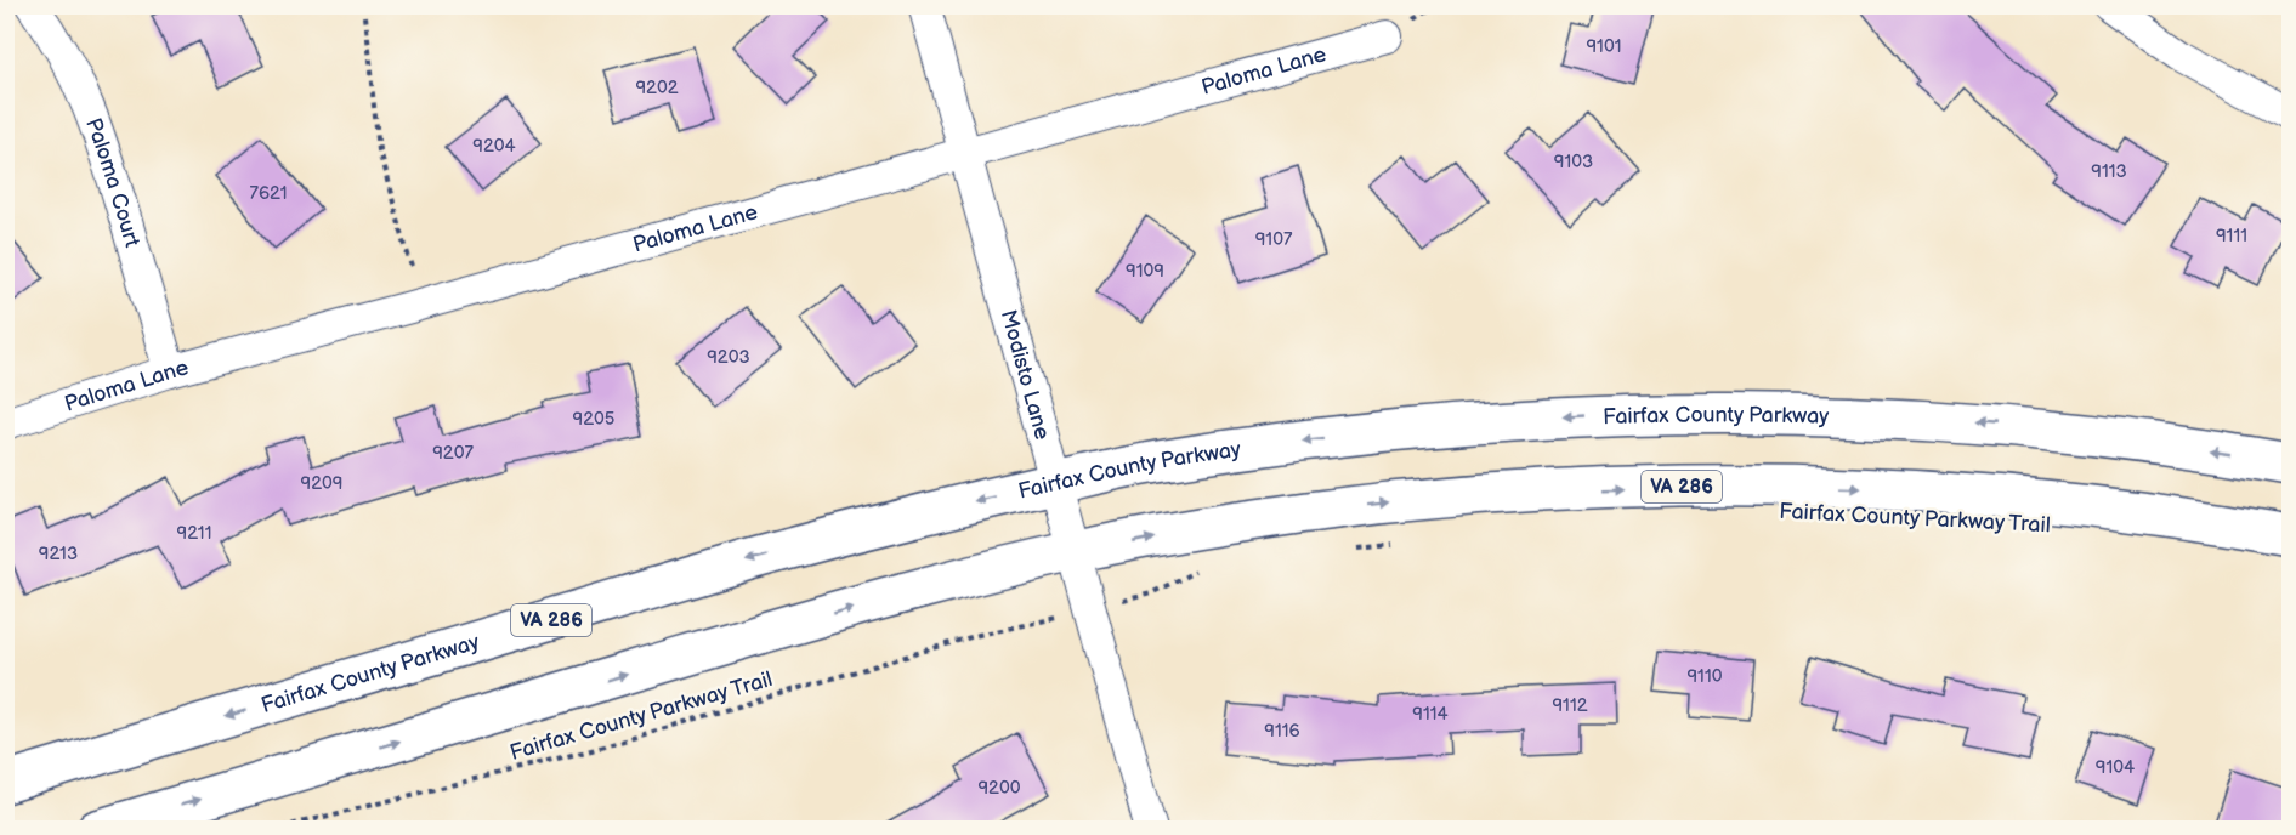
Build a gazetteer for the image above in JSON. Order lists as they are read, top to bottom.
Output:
{
  "streets": {
    "highway": ["Fairfax County Parkway", "VA 286"],
    "street": ["Paloma Lane", "Paloma Court", "Modisto Lane"],
    "path": ["Fairfax County Parkway Trail"]
  },
  "crossings": [
    ["Paloma Lane", "Paloma Court"],
    ["Paloma Lane", "Modisto Lane"],
    ["Modisto Lane", "Fairfax County Parkway"],
    ["Modisto Lane", "VA 286"]
  ],
  "house_numbers": [
    "9101",
    "9202",
    "9204",
    "9103",
    "9113",
    "7621",
    "9111",
    "9107",
    "9109",
    "9203",
    "9205",
    "9207",
    "9209",
    "9211",
    "9213",
    "9110",
    "9112",
    "9114",
    "9116",
    "9104",
    "9200"
  ]
}
